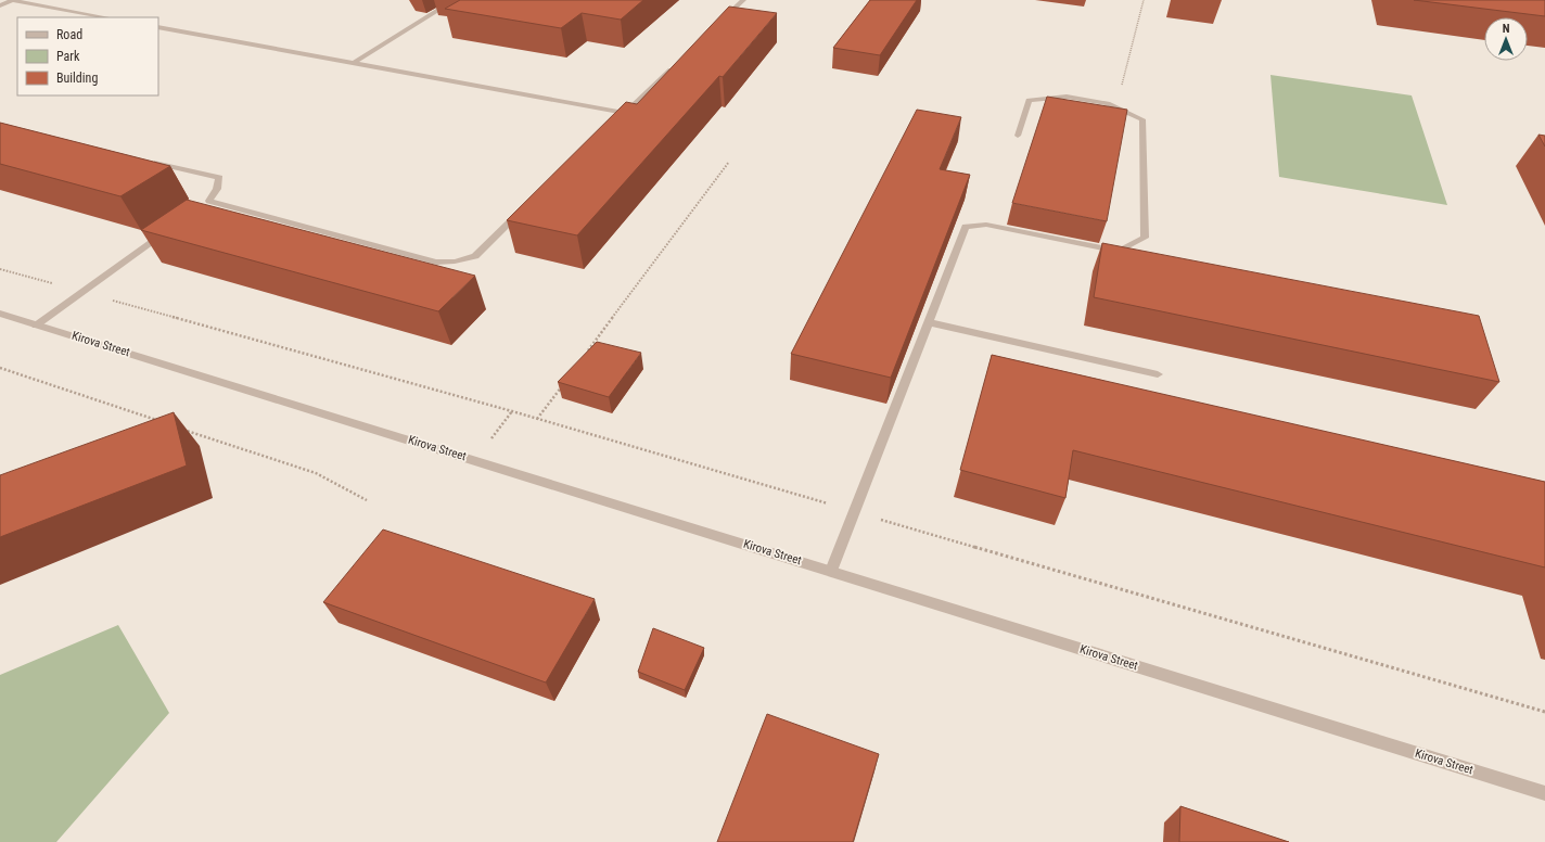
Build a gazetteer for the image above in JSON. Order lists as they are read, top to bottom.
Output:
{
  "streets": {
    "street": ["Kirova Street"]
  },
  "legend": ["Road", "Park", "Building"],
  "north": "top"
}
